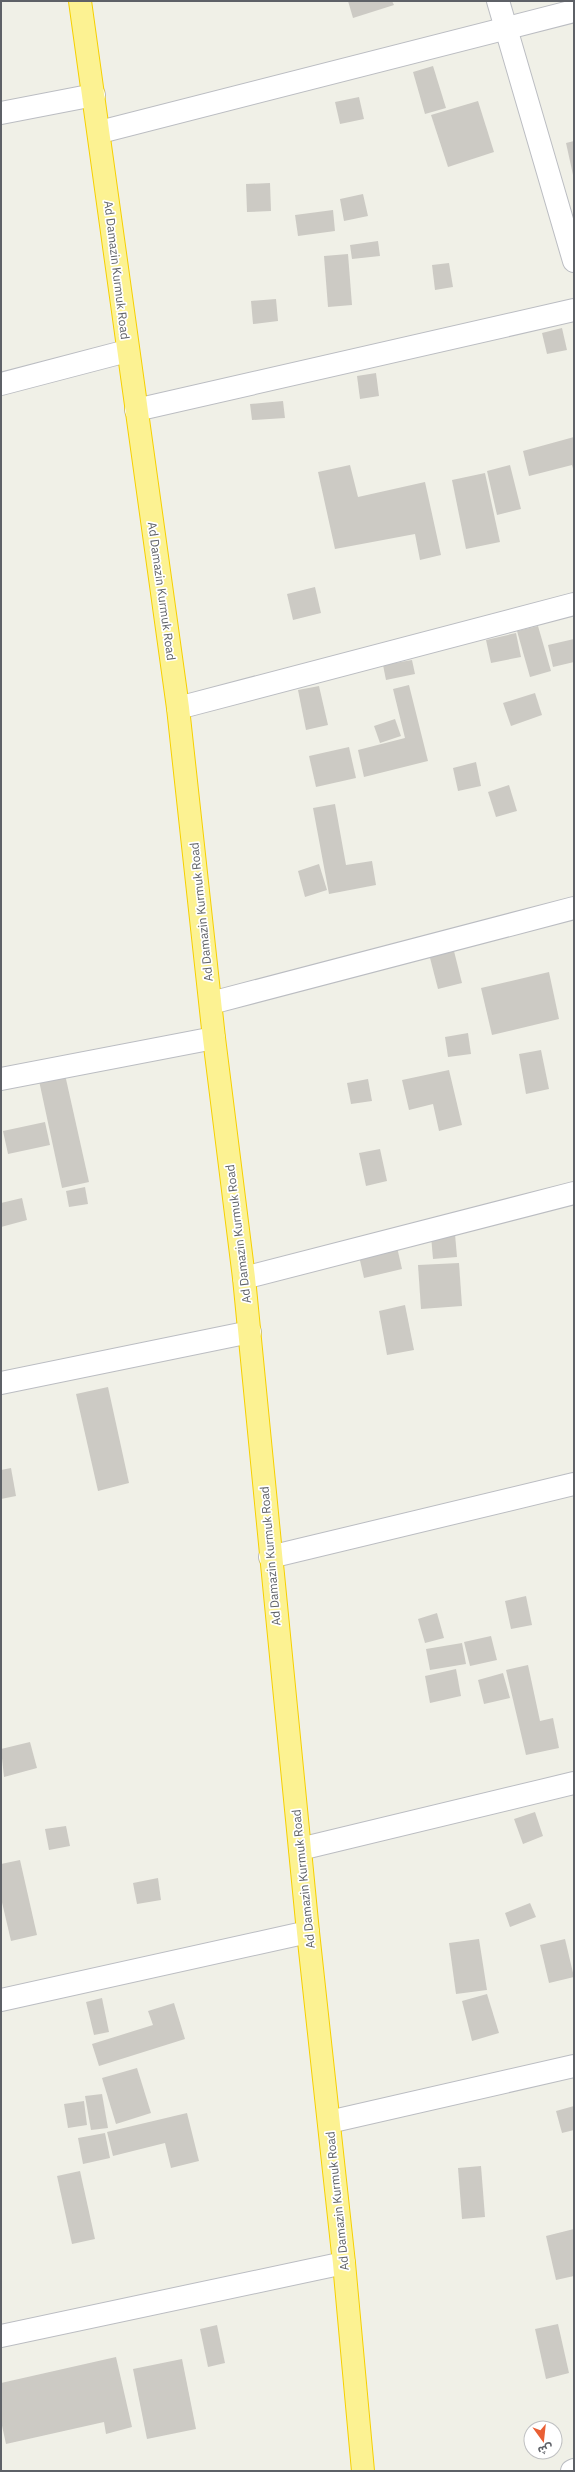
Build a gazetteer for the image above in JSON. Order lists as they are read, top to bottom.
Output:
{
  "streets": {
    "highway": ["Ad Damazin Kurmuk Road"]
  },
  "north": "bottom"
}
